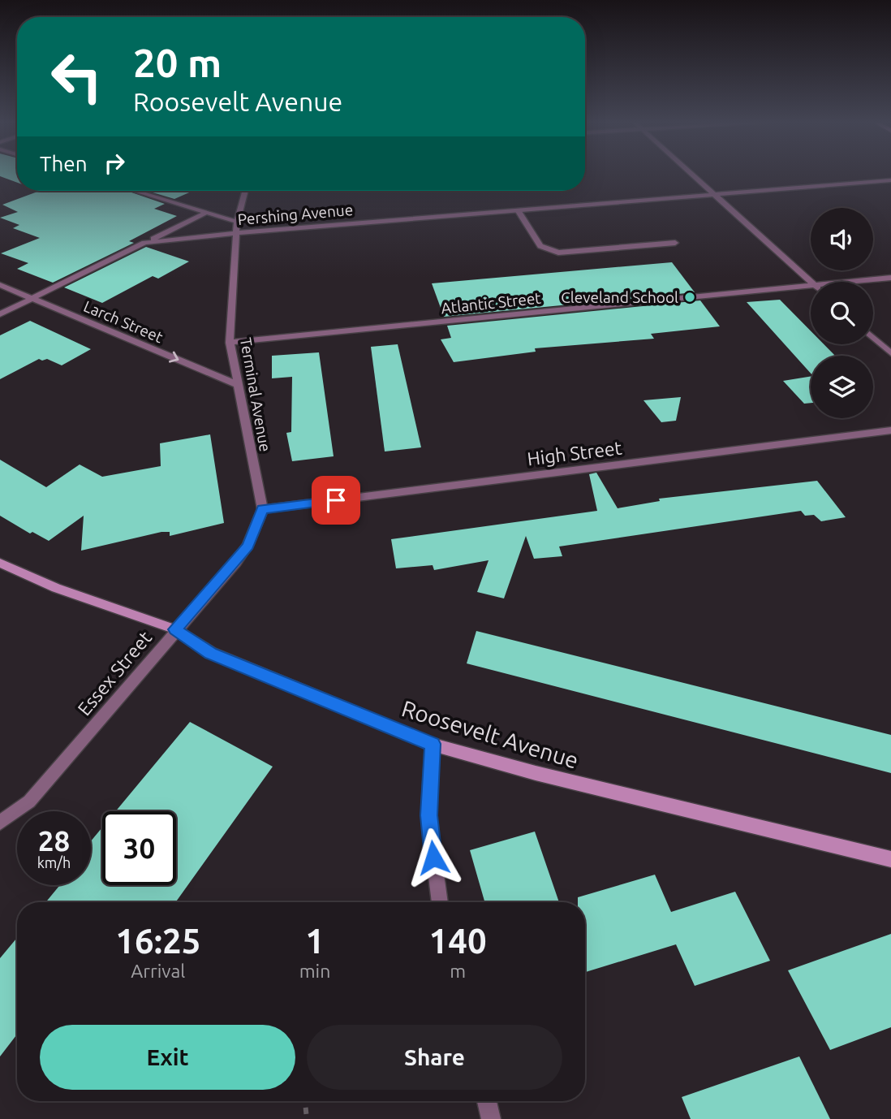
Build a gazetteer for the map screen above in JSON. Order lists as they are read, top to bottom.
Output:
{
  "streets": {
    "street": [
      "Pershing Avenue",
      "Atlantic Street",
      "Larch Street",
      "Terminal Avenue",
      "High Street",
      "Essex Street",
      "Roosevelt Avenue"
    ]
  },
  "crossings": [
    ["Pershing Avenue", "Larch Street"],
    ["Pershing Avenue", "Terminal Avenue"],
    ["Atlantic Street", "Terminal Avenue"],
    ["Larch Street", "Terminal Avenue"],
    ["Terminal Avenue", "High Street"],
    ["Terminal Avenue", "Essex Street"],
    ["High Street", "Essex Street"],
    ["Essex Street", "Roosevelt Avenue"]
  ],
  "one_way": ["Larch Street"],
  "places": ["Cleveland School"],
  "page": {
    "turn": ["20 m", "Roosevelt Avenue"],
    "then": "Then",
    "speed": "28 km/h",
    "limit": "30",
    "eta": [
      "16:25",
      "Arrival",
      "1",
      "min",
      "140",
      "m"
    ],
    "buttons": ["Exit", "Share"]
  }
}
